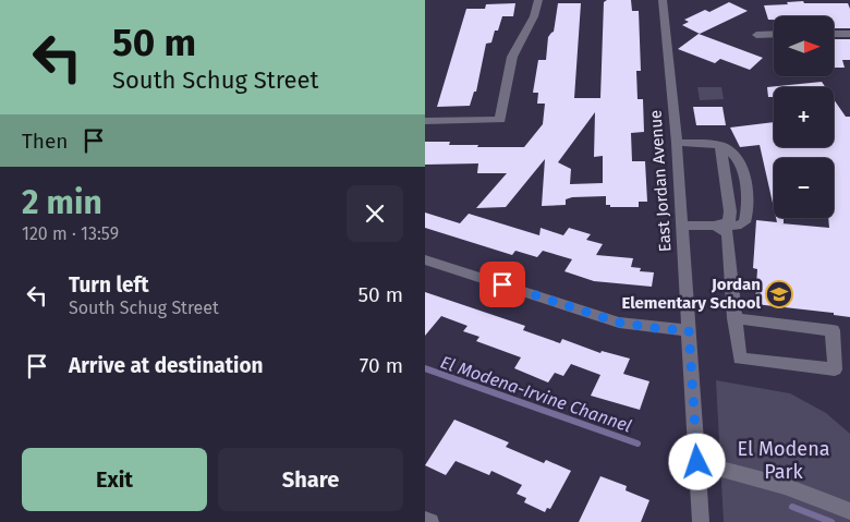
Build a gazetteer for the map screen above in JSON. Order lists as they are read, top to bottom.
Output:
{
  "streets": {
    "street": ["East Jordan Avenue"]
  },
  "water": ["El Modena-Irvine Channel"],
  "parks": ["El Modena Park"],
  "places": {
    "school or university": ["Jordan Elementary School"]
  },
  "north": "right",
  "page": {
    "turn": ["50 m", "South Schug Street"],
    "map_buttons": ["+", "−"],
    "then": "Then",
    "heading": ["2 min", "120 m · 13:59"],
    "list": [
      {
        "name": "Turn left",
        "note": "South Schug Street",
        "value": "50 m"
      },
      {
        "name": "Arrive at destination",
        "value": "70 m"
      }
    ],
    "buttons": ["Exit", "Share"]
  }
}
